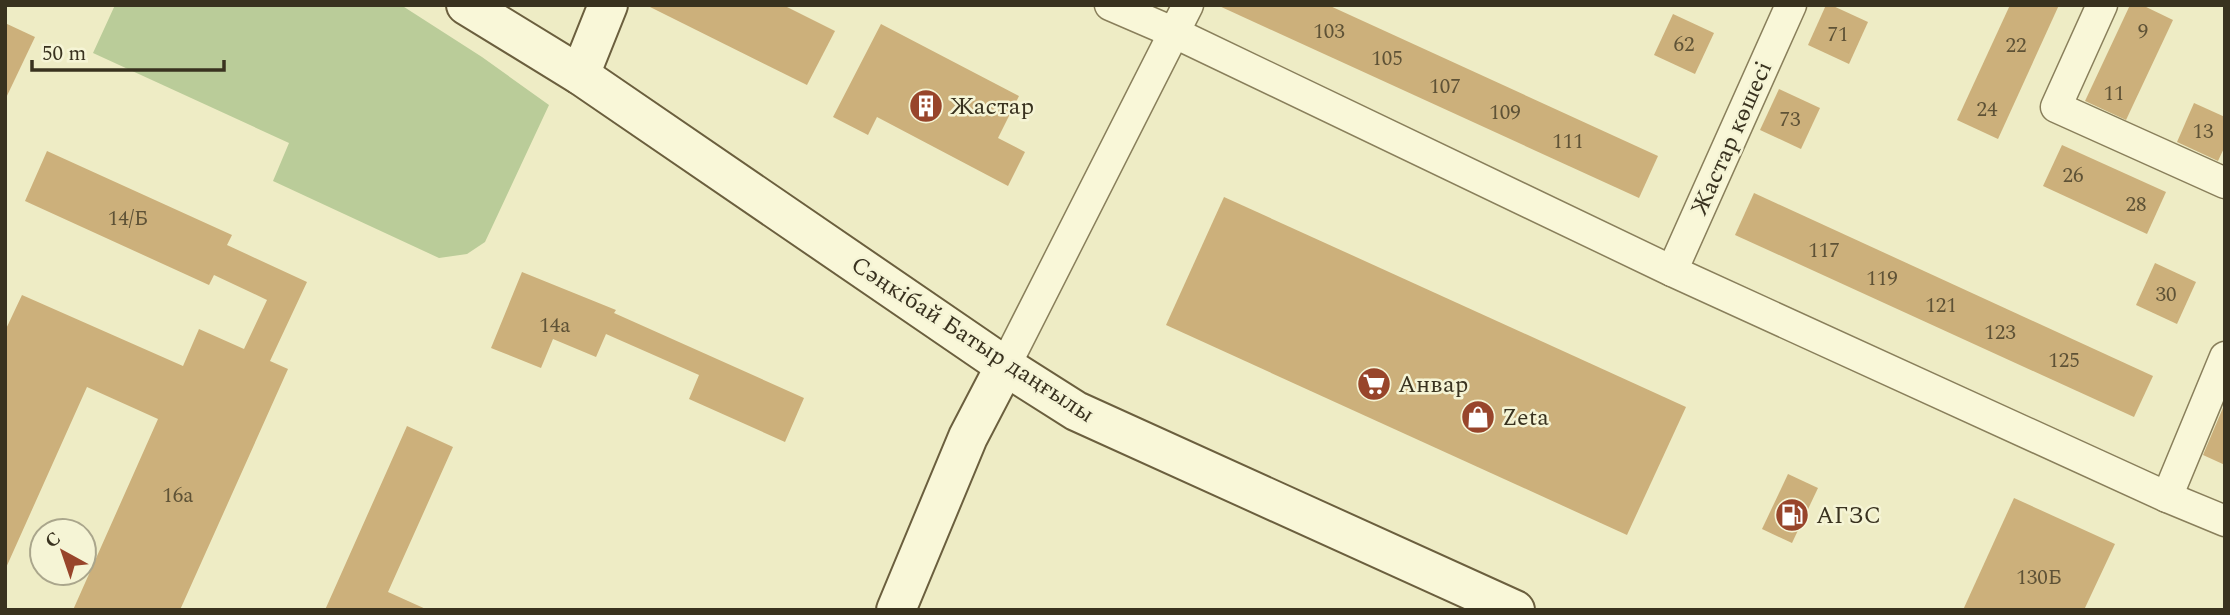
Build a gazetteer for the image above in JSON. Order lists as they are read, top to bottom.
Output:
{
  "streets": {
    "street": ["Жастар көшесі", "Сәңкібай Батыр даңғылы"]
  },
  "places": {
    "building": ["Жастар"],
    "supermarket": ["Анвар"],
    "shop": ["Zeta"],
    "fuel station": ["АГЗС"]
  },
  "house_numbers": [
    "103",
    "9",
    "71",
    "62",
    "22",
    "105",
    "107",
    "11",
    "24",
    "109",
    "73",
    "13",
    "111",
    "26",
    "28",
    "14/Б",
    "117",
    "119",
    "30",
    "121",
    "14а",
    "123",
    "125",
    "16а",
    "130Б"
  ],
  "scale_bar": "50 m",
  "north": "top left"
}
